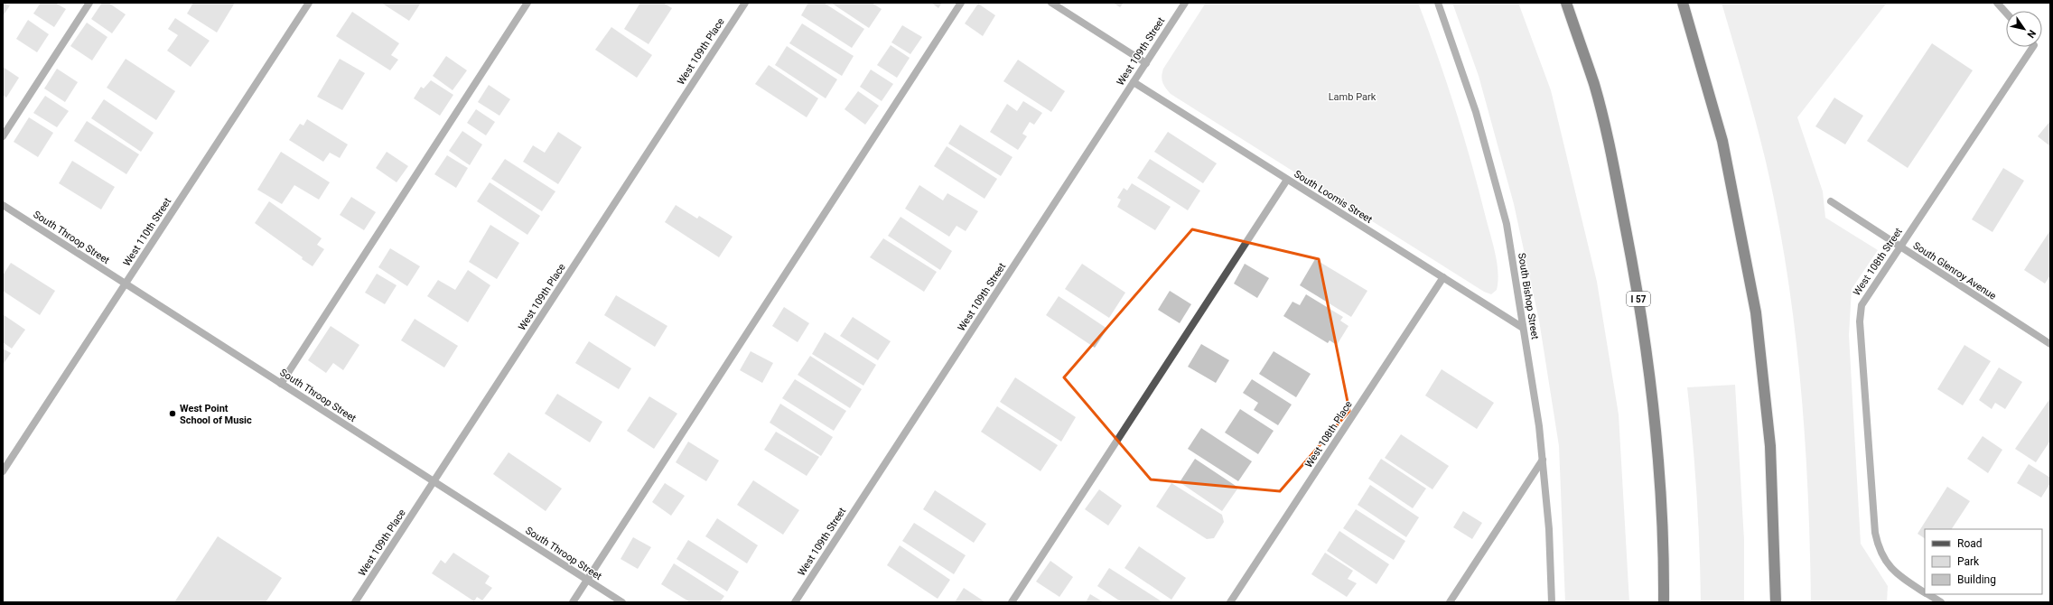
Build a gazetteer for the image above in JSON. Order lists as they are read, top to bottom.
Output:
{
  "streets": {
    "highway": ["I 57"],
    "street": [
      "West 109th Place",
      "West 109th Street",
      "South Loomis Street",
      "West 110th Street",
      "South Throop Street",
      "West 108th Street",
      "South Glenroy Avenue",
      "South Bishop Street",
      "West 108th Place"
    ]
  },
  "crossings": [
    ["West 109th Place", "South Throop Street"],
    ["West 109th Street", "South Loomis Street"],
    ["South Loomis Street", "South Bishop Street"],
    ["South Loomis Street", "West 108th Place"],
    ["West 110th Street", "South Throop Street"],
    ["West 108th Street", "South Glenroy Avenue"]
  ],
  "parks": ["Lamb Park"],
  "places": ["West Point School of Music"],
  "legend": ["Road", "Park", "Building"],
  "north": "bottom right"
}
